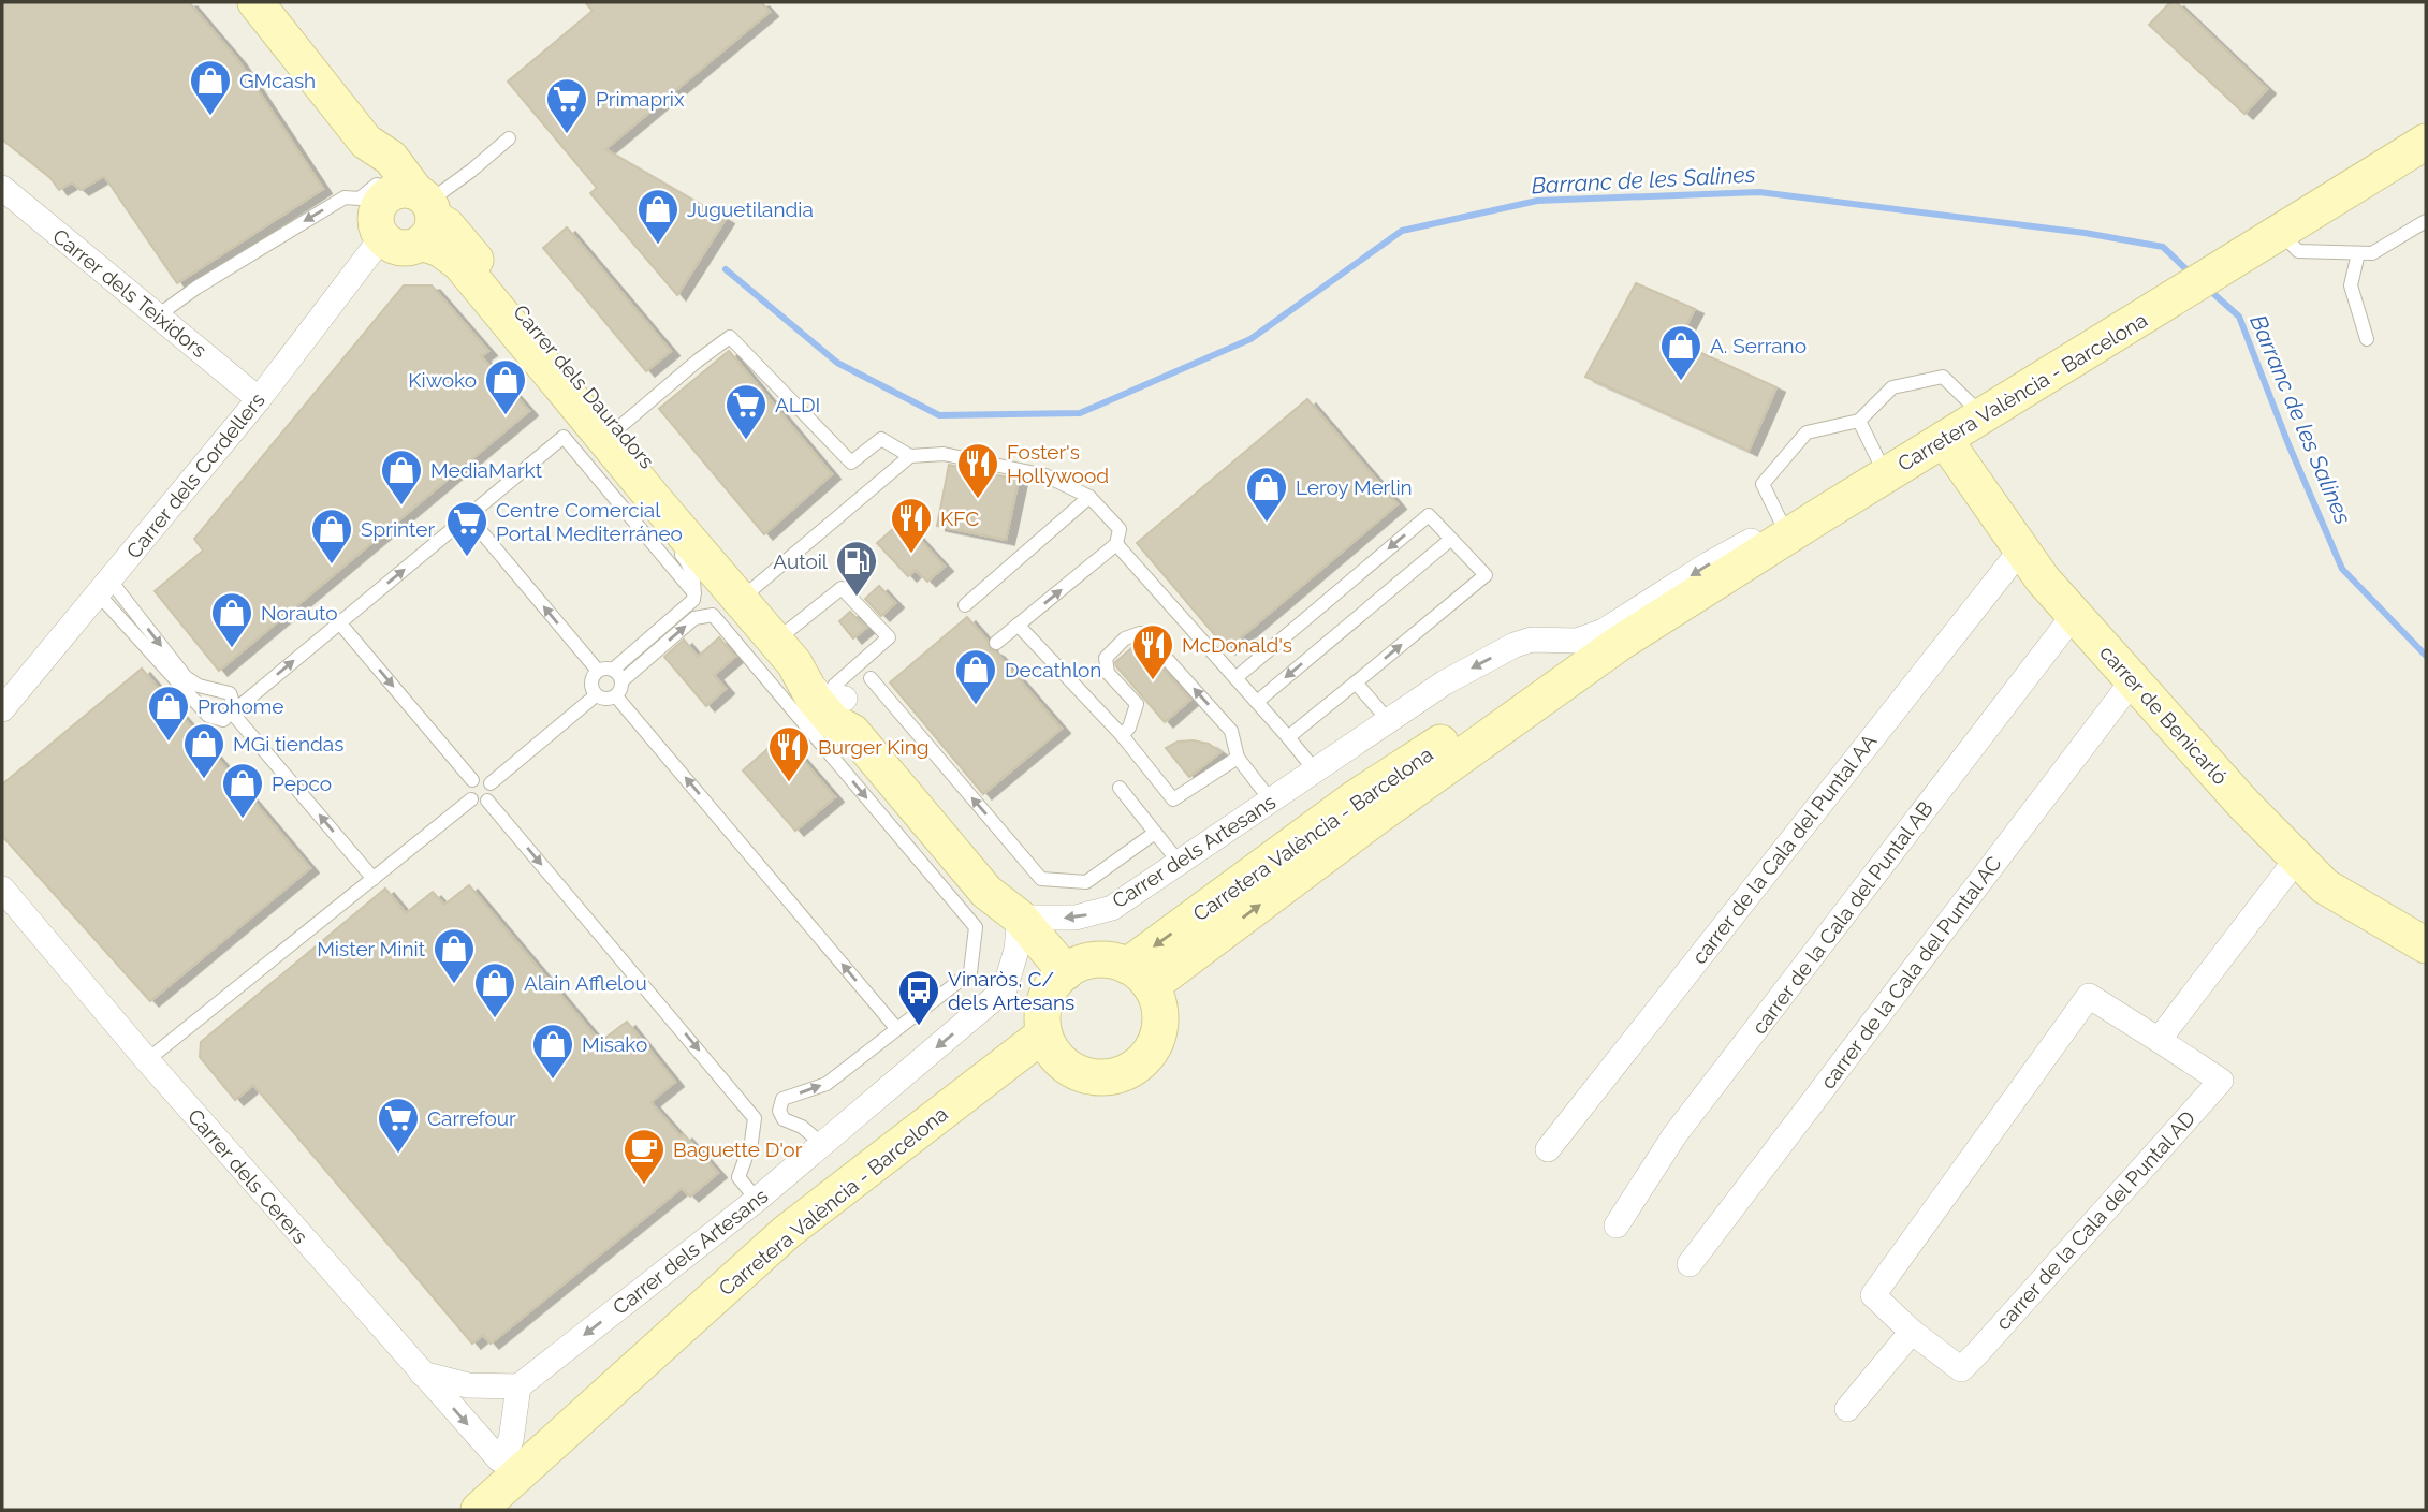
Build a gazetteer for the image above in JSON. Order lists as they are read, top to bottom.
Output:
{
  "streets": {
    "street": [
      "Carrer dels Teixidors",
      "Carrer dels Dauradors",
      "Carretera València - Barcelona",
      "Carrer dels Cordellers",
      "carrer de Benicarló",
      "carrer de la Cala del Puntal AA",
      "Carrer dels Artesans",
      "carrer de la Cala del Puntal AB",
      "carrer de la Cala del Puntal AC",
      "Carrer dels Cerers",
      "carrer de la Cala del Puntal AD"
    ]
  },
  "crossings": [
    ["Carrer dels Teixidors", "Carrer dels Cordellers"],
    ["Carrer dels Dauradors", "Carretera València - Barcelona"],
    ["Carrer dels Dauradors", "Carrer dels Cordellers"],
    ["Carrer dels Dauradors", "Carrer dels Artesans"],
    ["Carretera València - Barcelona", "carrer de Benicarló"],
    ["Carretera València - Barcelona", "Carrer dels Artesans"],
    ["carrer de Benicarló", "carrer de la Cala del Puntal AA"],
    ["carrer de Benicarló", "carrer de la Cala del Puntal AB"],
    ["carrer de Benicarló", "carrer de la Cala del Puntal AC"]
  ],
  "one_way": ["Carrer dels Artesans"],
  "water": ["Barranc de les Salines"],
  "places": {
    "shop": [
      "GMcash",
      "Juguetilandia",
      "A. Serrano",
      "Kiwoko",
      "MediaMarkt",
      "Leroy Merlin",
      "Sprinter",
      "Norauto",
      "Decathlon",
      "Prohome",
      "MGi tiendas",
      "Pepco",
      "Mister Minit",
      "Alain Afflelou",
      "Misako"
    ],
    "supermarket": [
      "Primaprix",
      "ALDI",
      "Centre Comercial Portal Mediterráneo",
      "Carrefour"
    ],
    "restaurant": [
      "Foster's Hollywood",
      "KFC",
      "McDonald's",
      "Burger King"
    ],
    "fuel station": ["Autoil"],
    "bus stop": ["Vinaròs, C/ dels Artesans"],
    "cafe": ["Baguette D'or"]
  }
}
